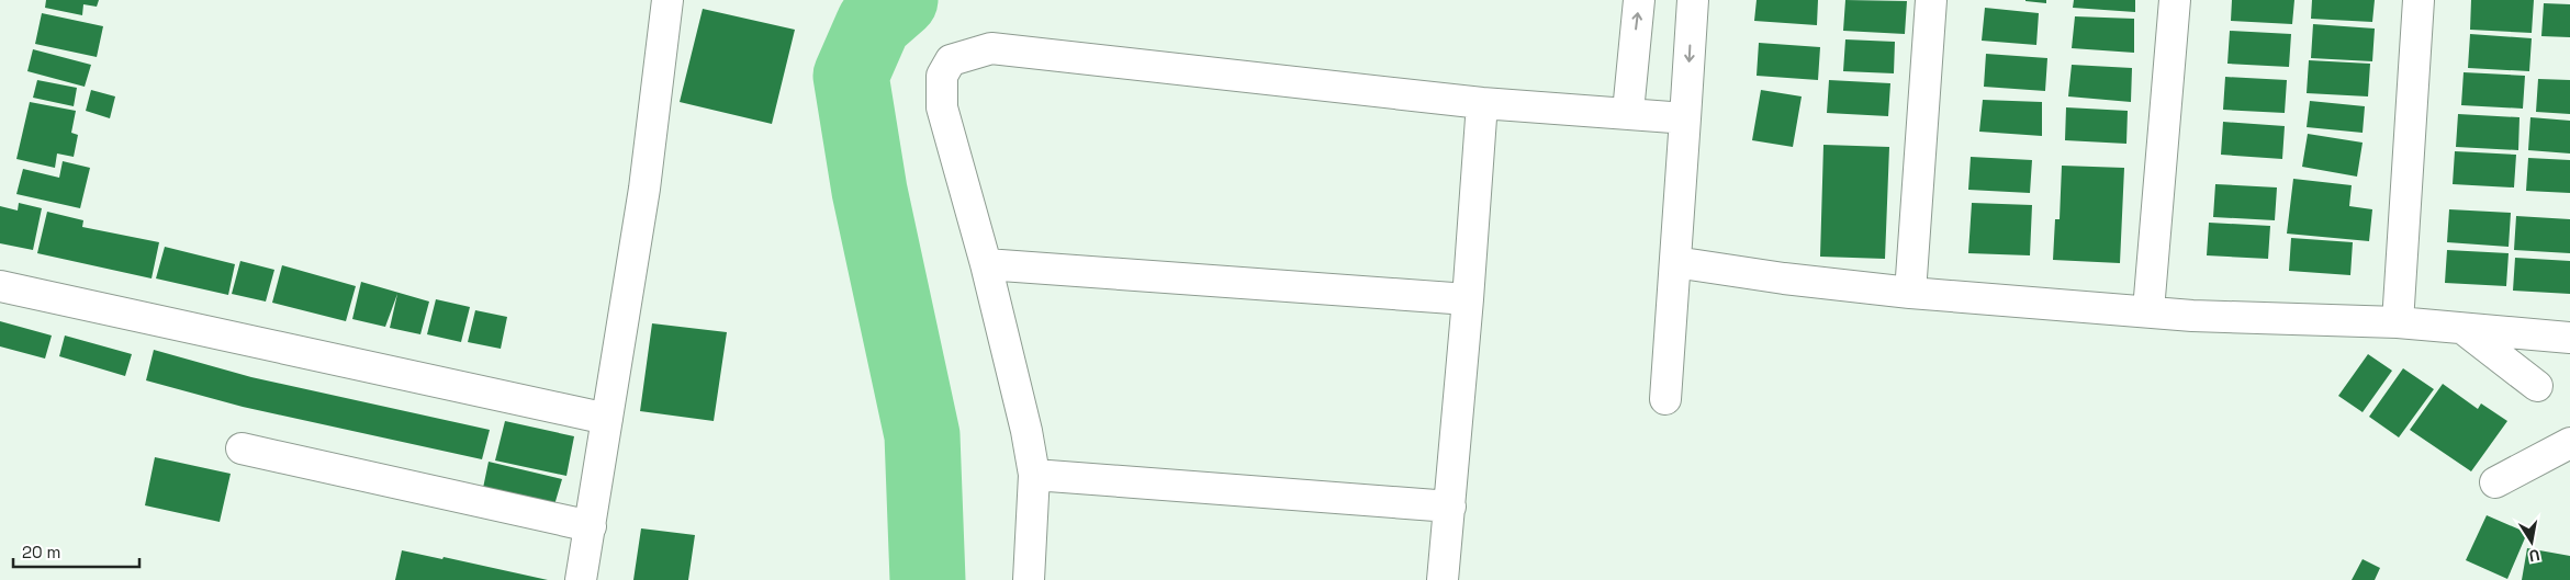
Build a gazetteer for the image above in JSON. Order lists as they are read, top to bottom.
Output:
{
  "scale_bar": "20 m",
  "north": "bottom"
}
